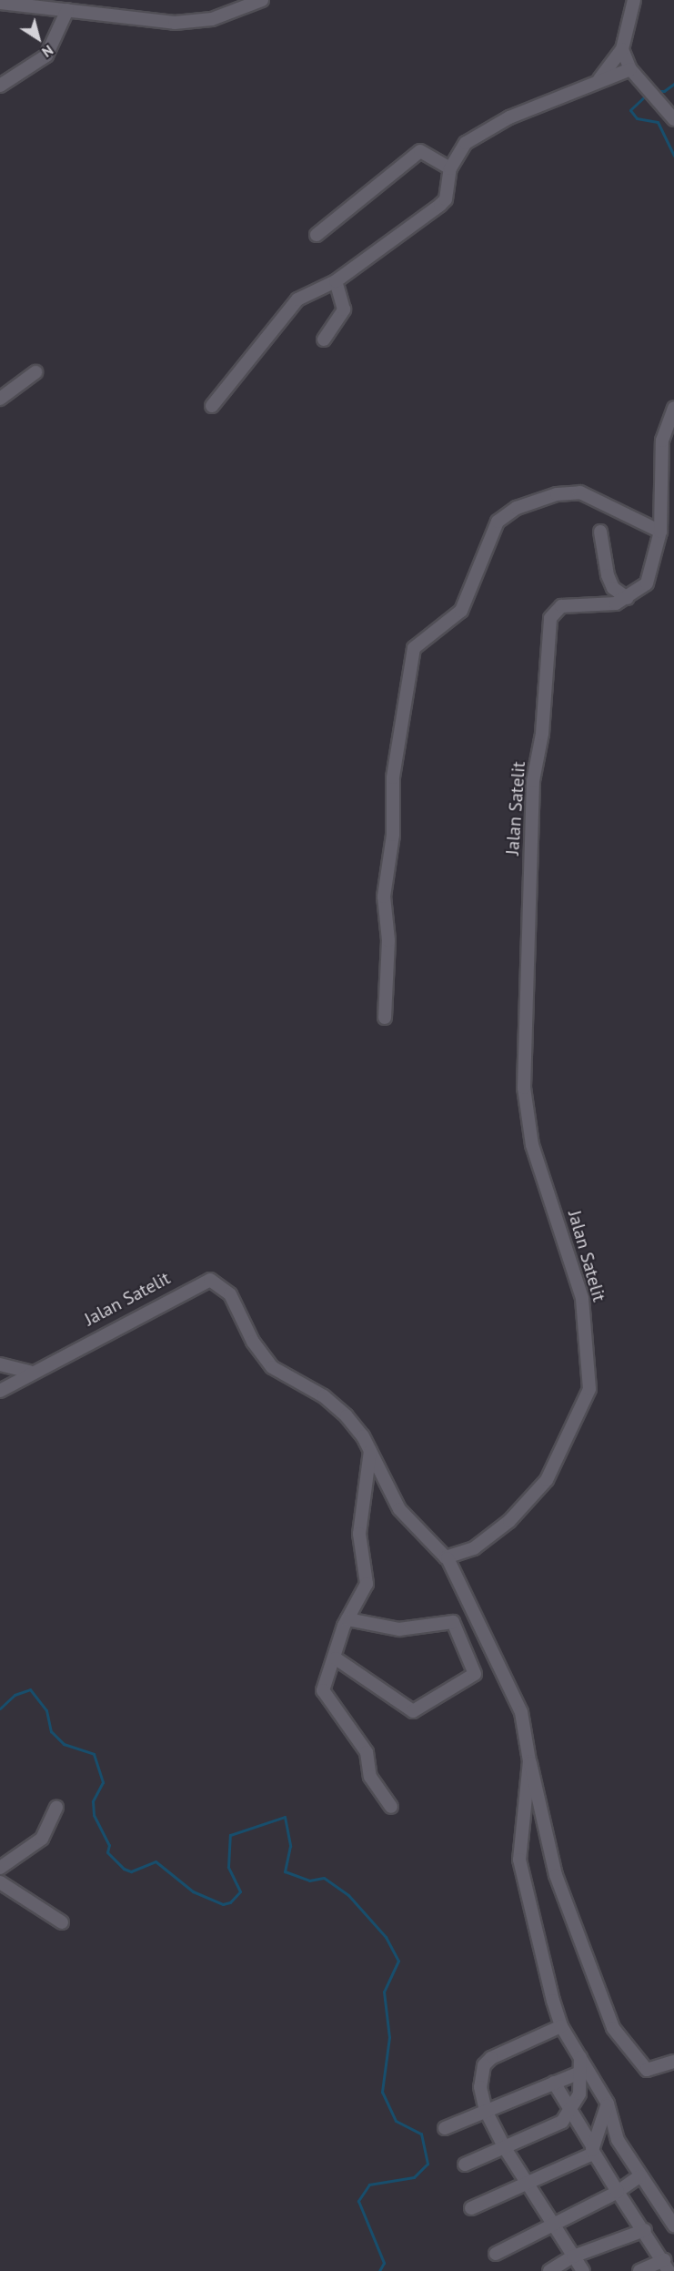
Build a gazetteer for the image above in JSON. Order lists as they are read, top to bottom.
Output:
{
  "streets": {
    "street": ["Jalan Satelit"]
  },
  "north": "bottom right"
}
